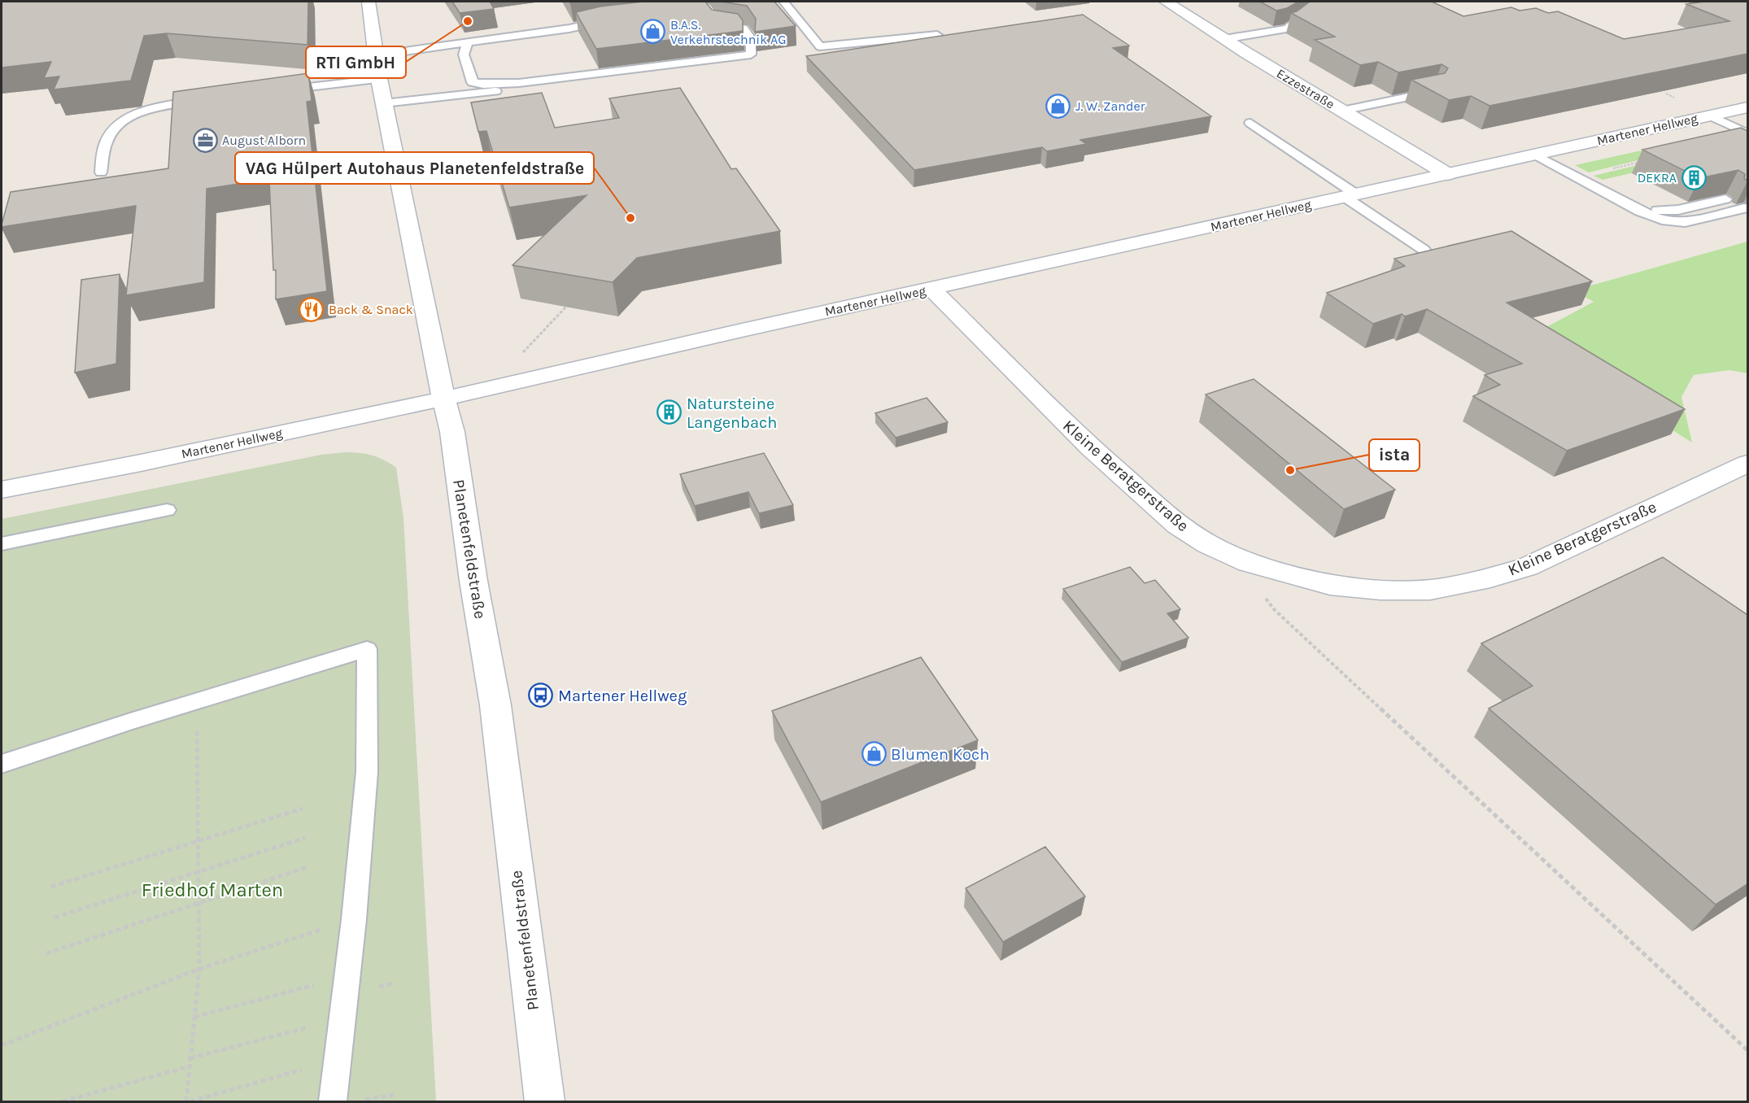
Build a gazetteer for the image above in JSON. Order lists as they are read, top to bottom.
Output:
{
  "streets": {
    "street": [
      "Ezzestraße",
      "Martener Hellweg",
      "Kleine Beratgerstraße",
      "Planetenfeldstraße"
    ]
  },
  "crossings": [
    ["Ezzestraße", "Martener Hellweg"],
    ["Martener Hellweg", "Kleine Beratgerstraße"],
    ["Martener Hellweg", "Planetenfeldstraße"]
  ],
  "parks": ["Friedhof Marten"],
  "places": {
    "other": ["RTI GmbH", "VAG Hülpert Autohaus Planetenfeldstraße", "ista"],
    "shop": ["B.A.S. Verkehrstechnik AG", "J. W. Zander", "Blumen Koch"],
    "office": ["August Alborn"],
    "building": ["DEKRA", "Natursteine Langenbach"],
    "restaurant": ["Back & Snack"],
    "bus stop": ["Martener Hellweg"]
  }
}
